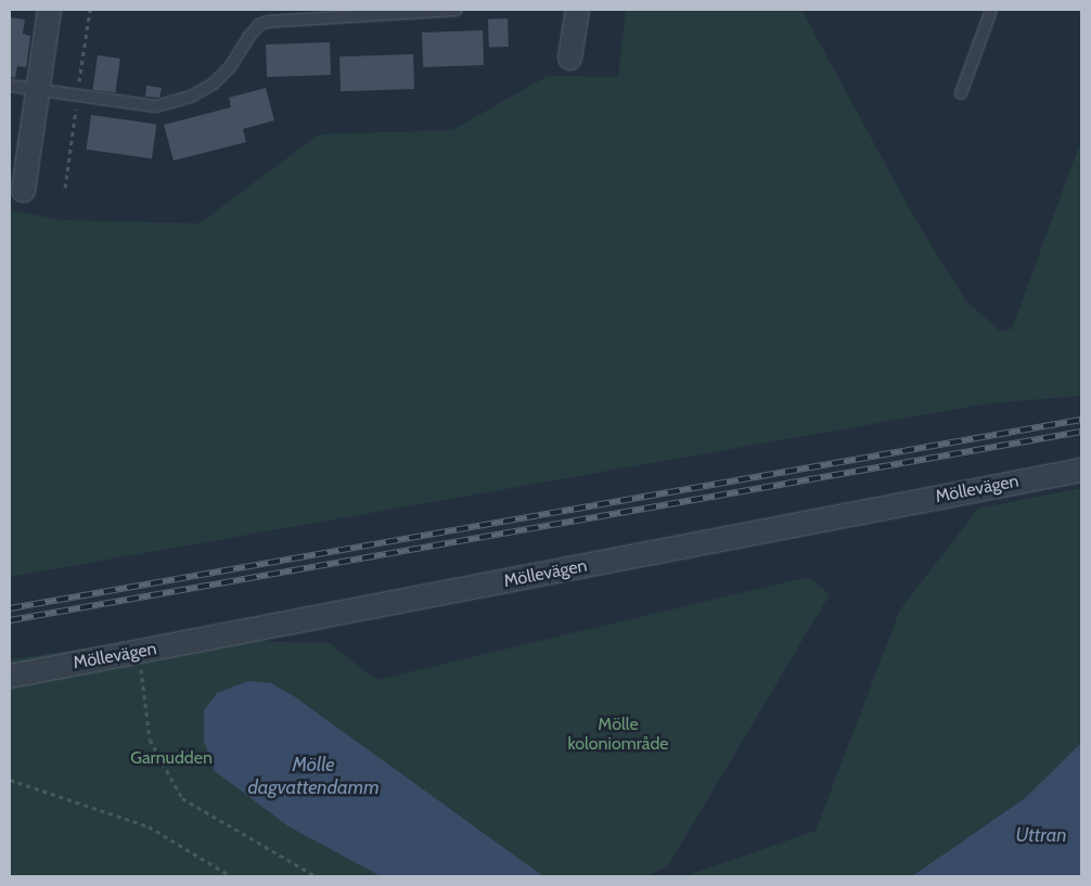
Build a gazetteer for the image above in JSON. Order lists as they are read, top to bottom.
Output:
{
  "streets": {
    "street": ["Möllevägen"]
  },
  "water": ["Mölle dagvattendamm", "Uttran"],
  "parks": ["Mölle koloniområde", "Garnudden"]
}
